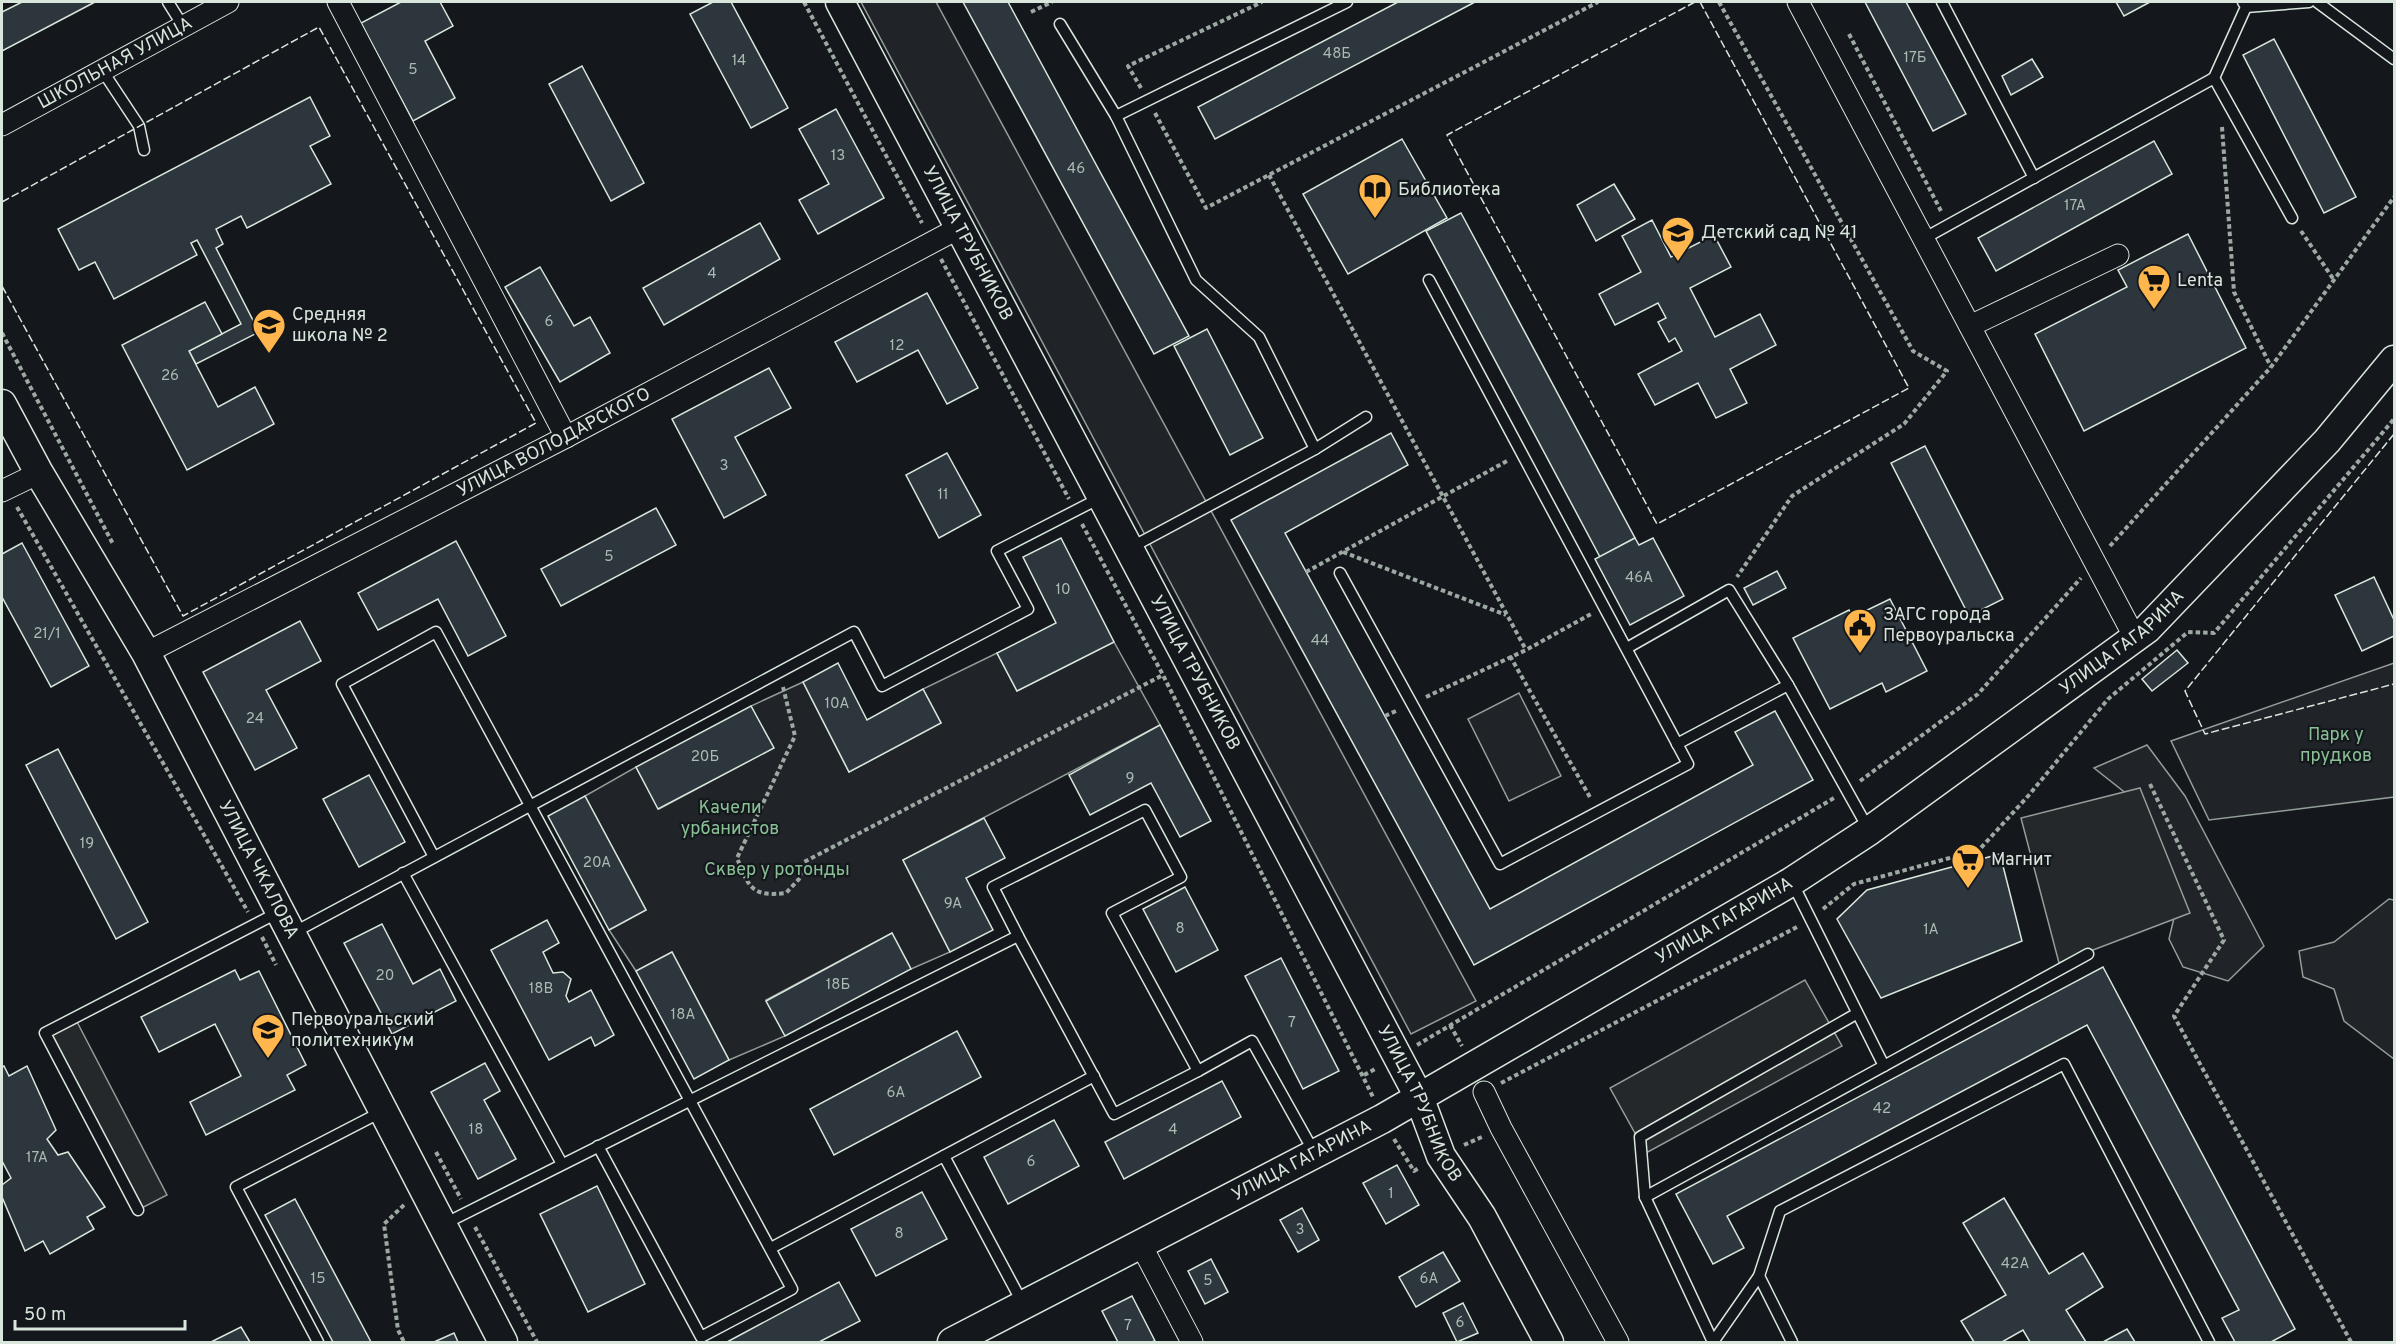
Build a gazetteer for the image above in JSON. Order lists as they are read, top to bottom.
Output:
{
  "streets": {
    "street": [
      "ШКОЛЬНАЯ УЛИЦА",
      "УЛИЦА ТРУБНИКОВ",
      "УЛИЦА ВОЛОДАРСКОГО",
      "УЛИЦА ГАГАРИНА",
      "УЛИЦА ЧКАЛОВА"
    ]
  },
  "crossings": [
    ["УЛИЦА ТРУБНИКОВ", "УЛИЦА ВОЛОДАРСКОГО"],
    ["УЛИЦА ТРУБНИКОВ", "УЛИЦА ГАГАРИНА"],
    ["УЛИЦА ВОЛОДАРСКОГО", "УЛИЦА ЧКАЛОВА"]
  ],
  "parks": ["Парк у прудков", "Качели урбанистов", "Сквер у ротонды"],
  "places": {
    "library": ["Библиотека"],
    "school or university": ["Детский сад № 41", "Средняя школа № 2", "Первоуральский политехникум"],
    "supermarket": ["Lenta", "Магнит"],
    "public building": ["ЗАГС города Первоуральска"]
  },
  "house_numbers": [
    "48Б",
    "17Б",
    "14",
    "5",
    "13",
    "46",
    "17А",
    "4",
    "6",
    "12",
    "26",
    "3",
    "11",
    "5",
    "46А",
    "10",
    "21/1",
    "44",
    "10А",
    "24",
    "20Б",
    "9",
    "19",
    "20А",
    "9А",
    "8",
    "1А",
    "20",
    "18Б",
    "18В",
    "18А",
    "7",
    "6А",
    "42",
    "18",
    "4",
    "17А",
    "6",
    "1",
    "3",
    "8",
    "42А",
    "15",
    "6А",
    "5",
    "6",
    "7"
  ],
  "scale_bar": "50 m"
}
